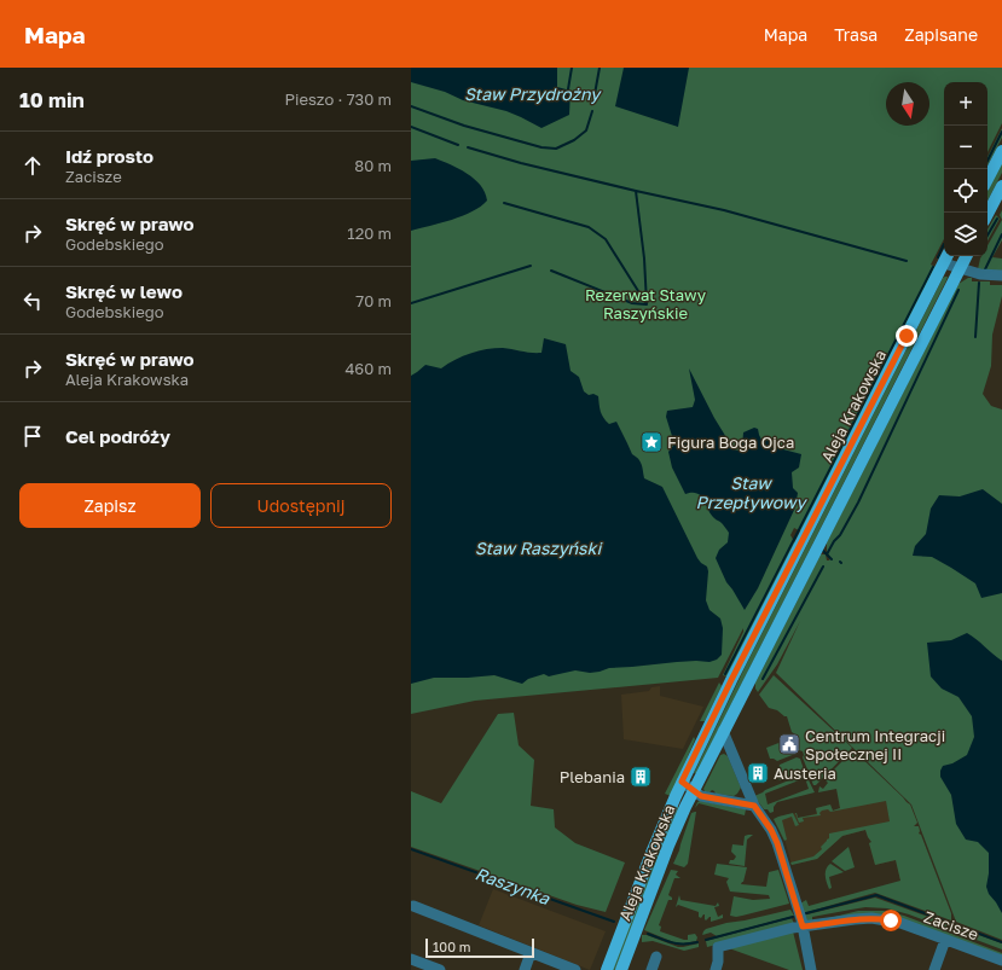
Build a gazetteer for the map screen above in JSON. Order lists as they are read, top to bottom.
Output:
{
  "streets": {
    "main road": ["Aleja Krakowska"],
    "street": ["Zacisze"]
  },
  "water": [
    "Staw Przydrożny",
    "Staw Przepływowy",
    "Staw Raszyński",
    "Raszynka"
  ],
  "parks": ["Rezerwat Stawy Raszyńskie"],
  "places": {
    "place": ["Figura Boga Ojca"],
    "public building": ["Centrum Integracji Społecznej II"],
    "building": ["Austeria", "Plebania"]
  },
  "scale_bar": "100 m",
  "north": "bottom",
  "page": {
    "header": "Mapa",
    "nav": ["Mapa", "Trasa", "Zapisane"],
    "heading": ["10 min", "Pieszo · 730 m"],
    "map_buttons": ["+", "−"],
    "list": [
      ["Idź prosto", "Zacisze", "80 m"],
      ["Skręć w prawo", "Godebskiego", "120 m"],
      ["Skręć w lewo", "Godebskiego", "70 m"],
      ["Skręć w prawo", "Aleja Krakowska", "460 m"],
      "Cel podróży"
    ],
    "buttons": ["Zapisz", "Udostępnij"],
    "scale": "100 m"
  }
}
